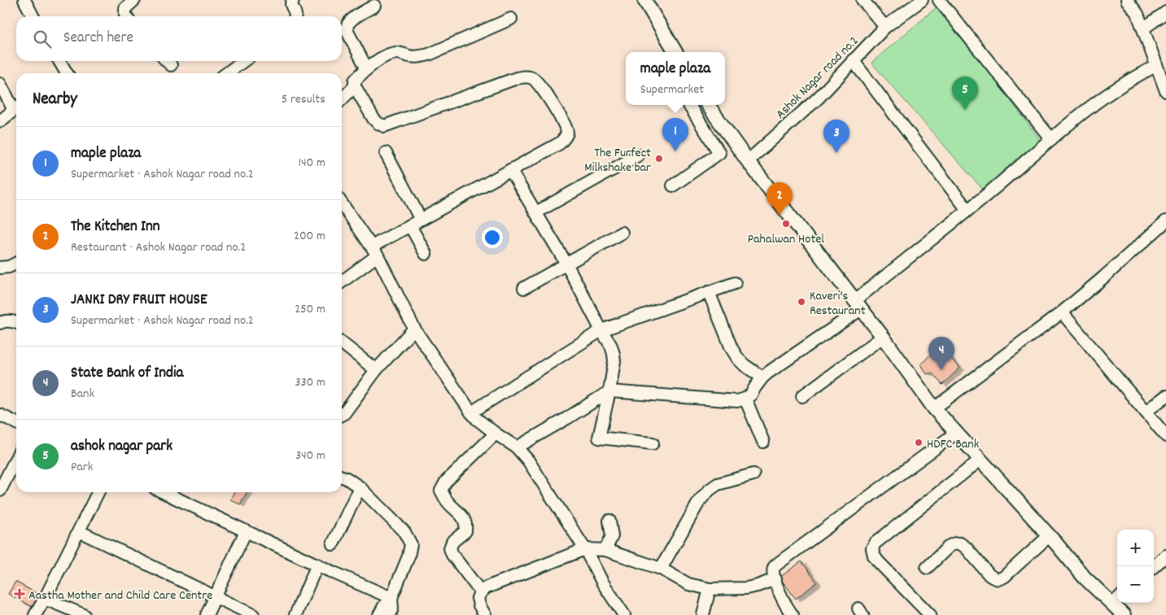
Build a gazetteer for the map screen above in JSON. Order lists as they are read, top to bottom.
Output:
{
  "streets": {
    "street": ["Ashok Nagar road no.2"]
  },
  "places": {
    "other": [
      "The Furfect Milkshake bar",
      "Pahalwan Hotel",
      "Kaveri's Restaurant",
      "HDFC Bank"
    ],
    "health": ["Aastha Mother and Child Care Centre"]
  },
  "page": {
    "search": "Search here",
    "popup": ["maple plaza", "Supermarket"],
    "heading": ["Nearby", "5 results"],
    "pins": [
      "5",
      "1",
      "3",
      "2",
      "4"
    ],
    "list": [
      {
        "mark": "1",
        "name": "maple plaza",
        "note": "Supermarket · Ashok Nagar road no.2",
        "value": "140 m"
      },
      {
        "mark": "2",
        "name": "The Kitchen Inn",
        "note": "Restaurant · Ashok Nagar road no.2",
        "value": "200 m"
      },
      {
        "mark": "3",
        "name": "JANKI DRY FRUIT HOUSE",
        "note": "Supermarket · Ashok Nagar road no.2",
        "value": "250 m"
      },
      {
        "mark": "4",
        "name": "State Bank of India",
        "note": "Bank",
        "value": "330 m"
      },
      {
        "mark": "5",
        "name": "ashok nagar park",
        "note": "Park",
        "value": "340 m"
      }
    ],
    "map_buttons": ["+", "−"]
  }
}
